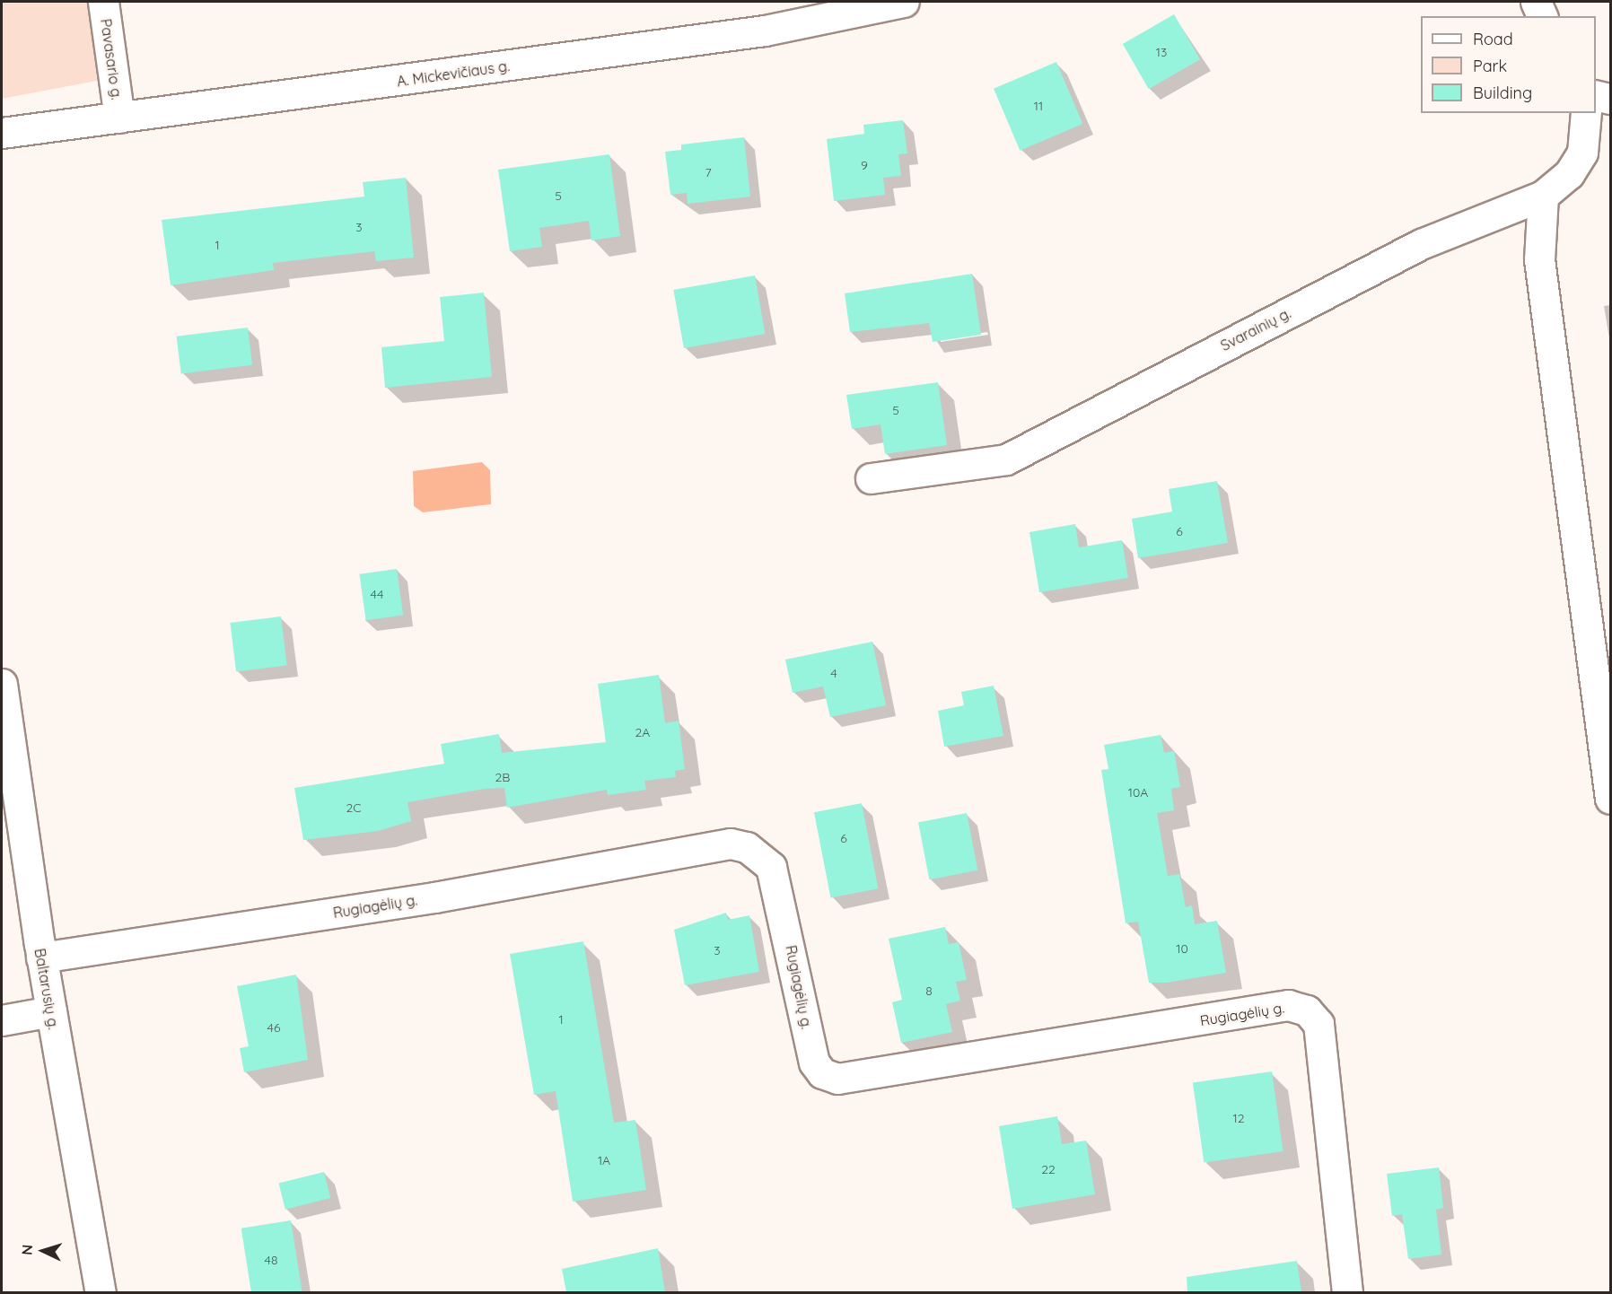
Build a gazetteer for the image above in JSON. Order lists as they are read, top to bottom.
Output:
{
  "streets": {
    "street": [
      "Pavasario g.",
      "A. Mickevičiaus g.",
      "Svarainių g.",
      "Rugiagėlių g.",
      "Baltarusių g."
    ]
  },
  "crossings": [
    ["Pavasario g.", "A. Mickevičiaus g."],
    ["Rugiagėlių g.", "Baltarusių g."]
  ],
  "house_numbers": [
    "13",
    "11",
    "9",
    "7",
    "5",
    "3",
    "1",
    "5",
    "6",
    "44",
    "4",
    "2A",
    "2B",
    "10A",
    "2C",
    "6",
    "10",
    "3",
    "8",
    "1",
    "46",
    "12",
    "1A",
    "22",
    "48"
  ],
  "legend": ["Road", "Park", "Building"],
  "north": "left"
}
